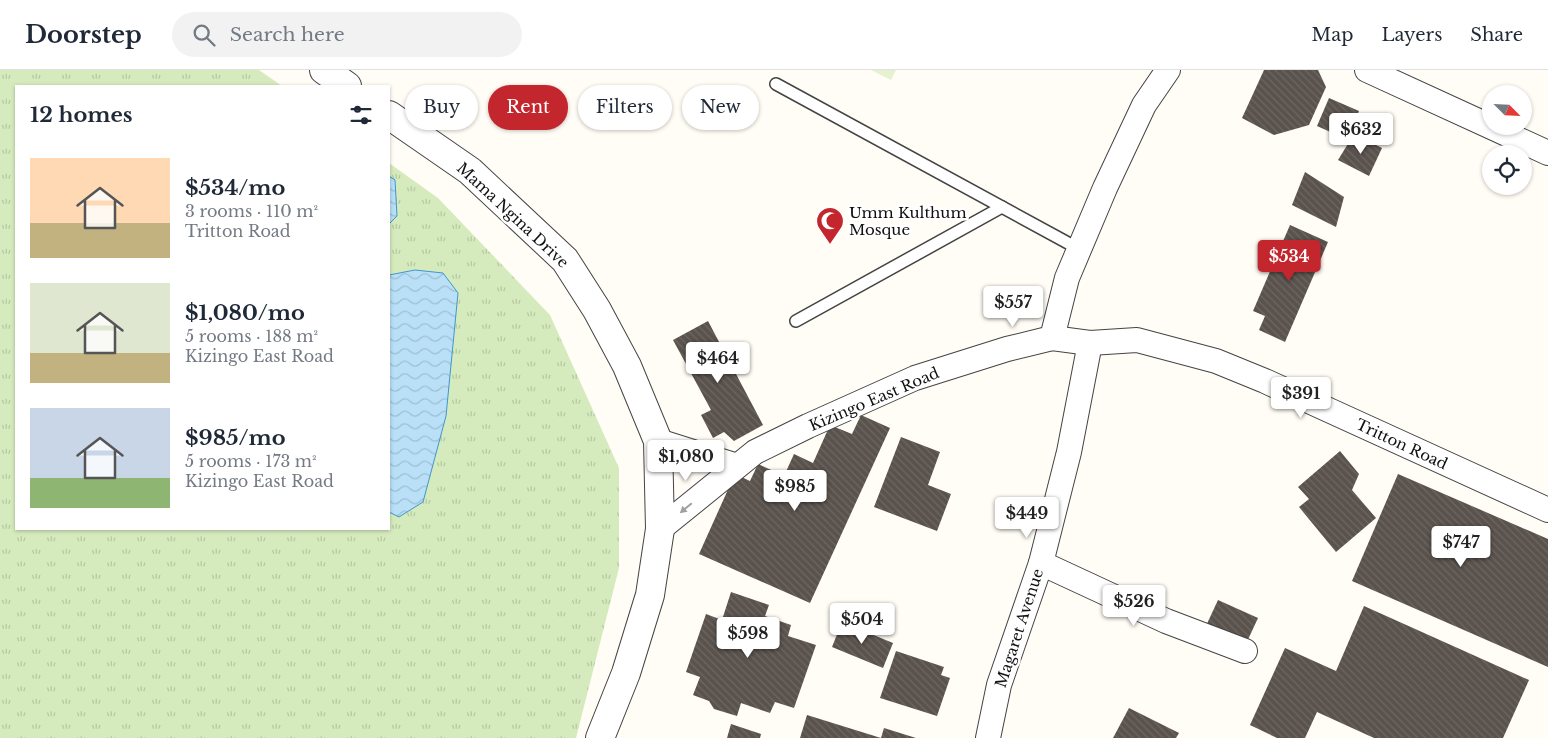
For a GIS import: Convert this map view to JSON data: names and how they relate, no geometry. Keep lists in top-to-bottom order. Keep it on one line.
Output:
{"streets":{"street":["Mama Ngina Drive","Kizingo East Road","Tritton Road","Magaret Avenue"]},"crossings":[["Mama Ngina Drive","Kizingo East Road"],["Kizingo East Road","Tritton Road"],["Tritton Road","Magaret Avenue"]],"places":{"mosque":["Umm Kulthum Mosque"]},"north":"bottom right","page":{"header":"Doorstep","search":"Search here","nav":["Map","Layers","Share"],"chip":["Buy","Rent","Filters","New"],"heading":"12 homes","price":["$632","$534","$557","$464","$391","$1,080","$985","$449","$747","$526","$504","$598"],"list":[{"name":"$534/mo","note":"3 rooms · 110 m² · Tritton Road"},{"name":"$1,080/mo","note":"5 rooms · 188 m² · Kizingo East Road"},{"name":"$985/mo","note":"5 rooms · 173 m² · Kizingo East Road"}]}}
